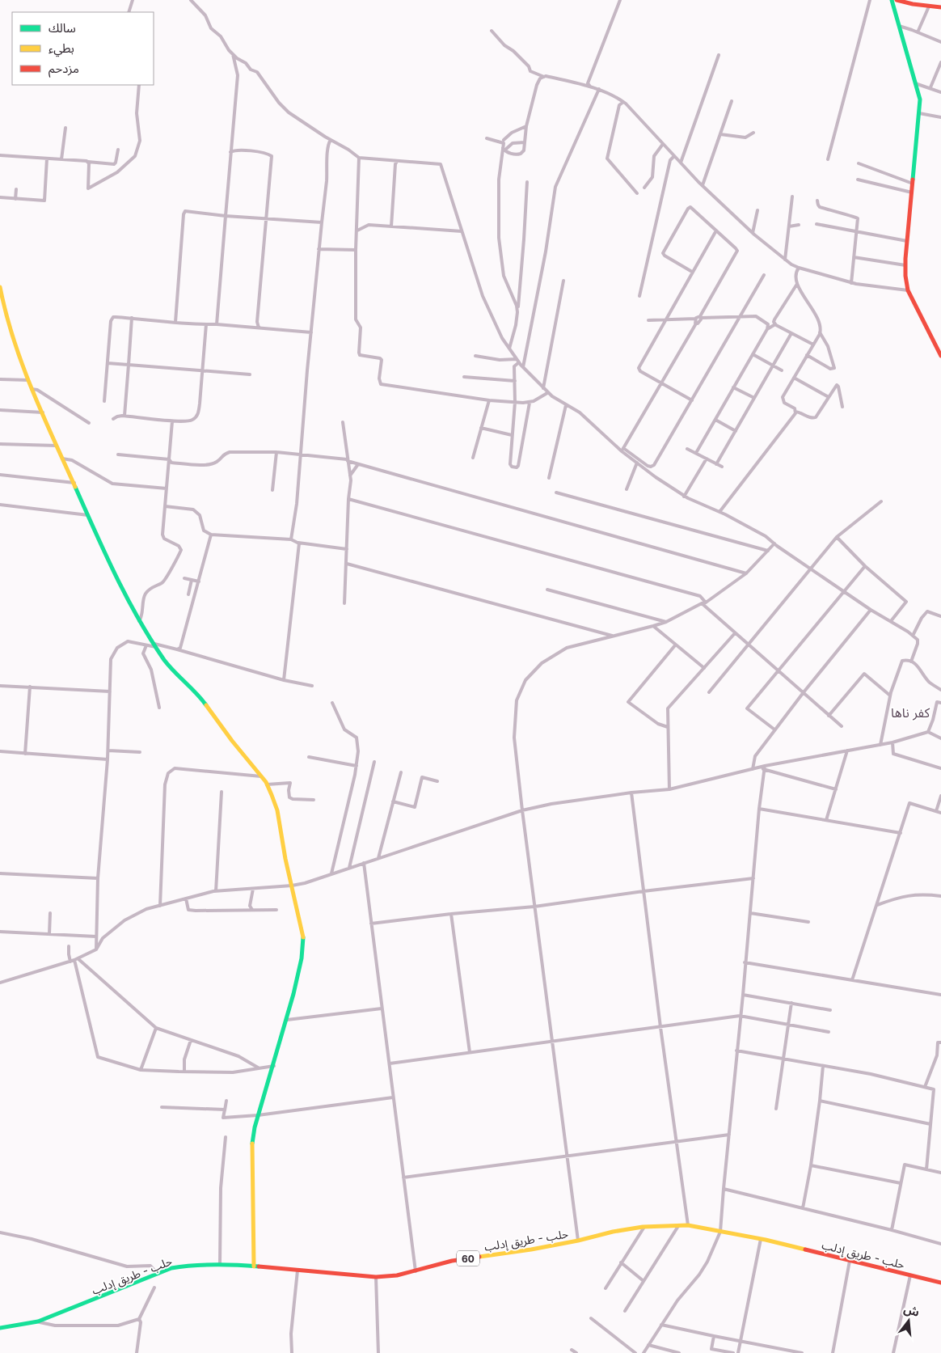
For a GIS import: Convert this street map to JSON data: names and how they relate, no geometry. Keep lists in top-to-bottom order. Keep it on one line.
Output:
{"streets":{"main road":["حلب - طريق إدلب","60"]},"districts":["كفر ناها"],"legend":["سالك","بطيء","مزدحم"],"north":"top"}
